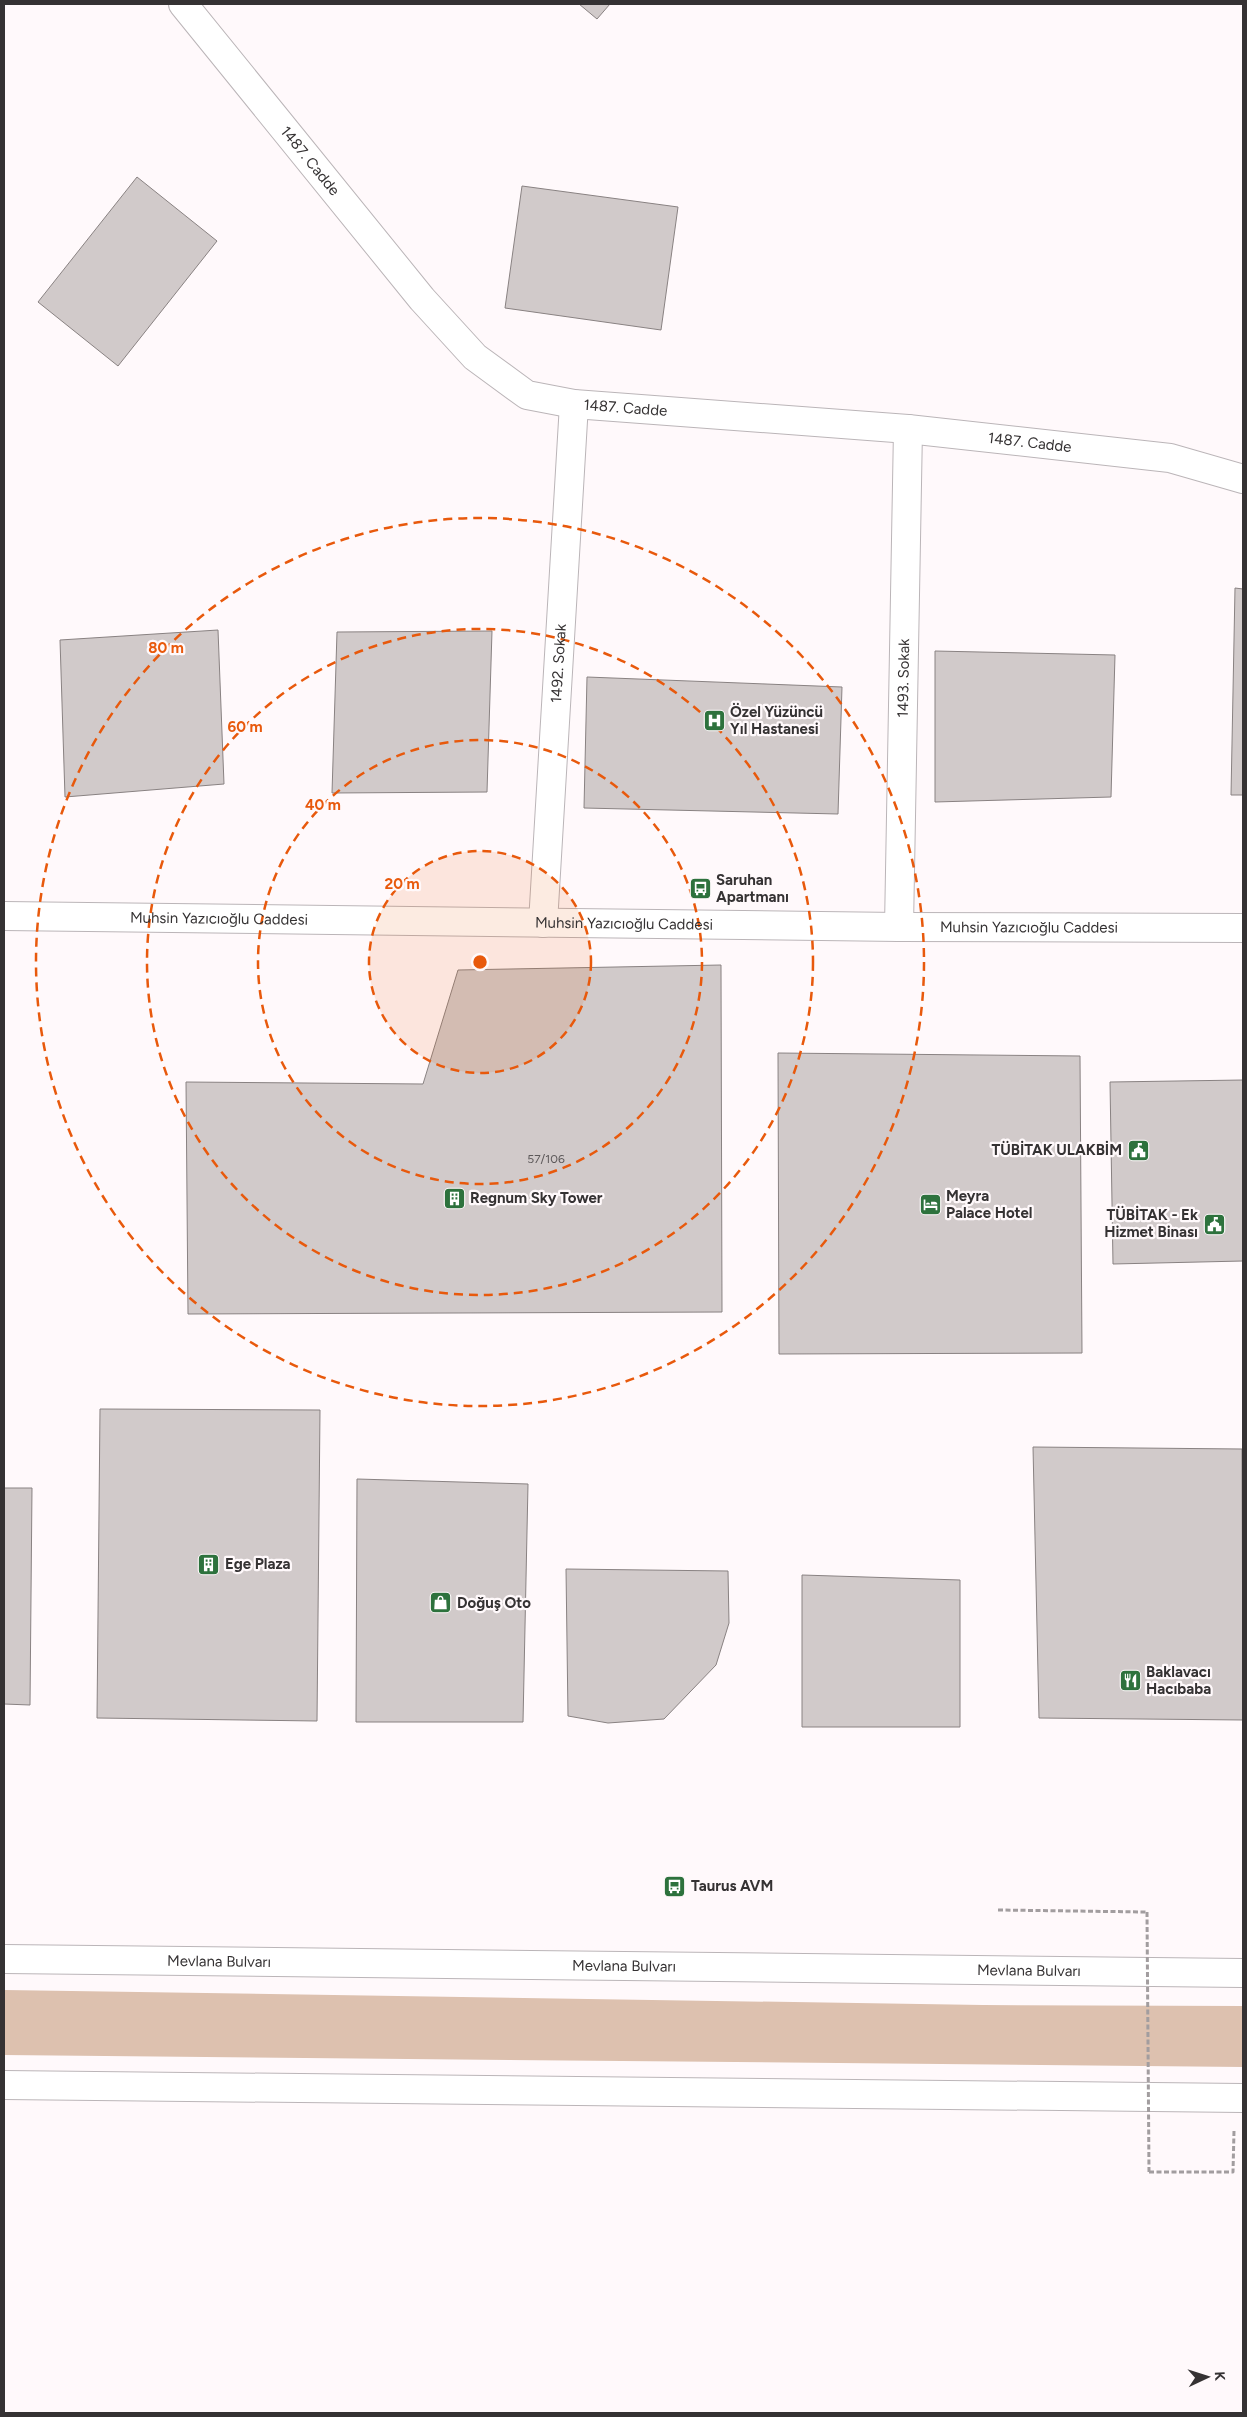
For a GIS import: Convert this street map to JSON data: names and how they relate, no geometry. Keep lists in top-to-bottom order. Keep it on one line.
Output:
{"streets":{"main road":["1487. Cadde","1492. Sokak","1493. Sokak","Muhsin Yazıcıoğlu Caddesi","Mevlana Bulvarı"]},"crossings":[["1487. Cadde","1492. Sokak"],["1487. Cadde","1493. Sokak"],["1492. Sokak","Muhsin Yazıcıoğlu Caddesi"],["1493. Sokak","Muhsin Yazıcıoğlu Caddesi"]],"places":{"hospital":["Özel Yüzüncü Yıl Hastanesi"],"bus stop":["Saruhan Apartmanı","Taurus AVM"],"public building":["TÜBİTAK ULAKBİM","TÜBİTAK - Ek Hizmet Binası"],"building":["Regnum Sky Tower","Ege Plaza"],"hotel":["Meyra Palace Hotel"],"shop":["Doğuş Oto"],"restaurant":["Baklavacı Hacıbaba"]},"house_numbers":["57/106"],"north":"right","rings":["80 m","60 m","40 m","20 m"]}
